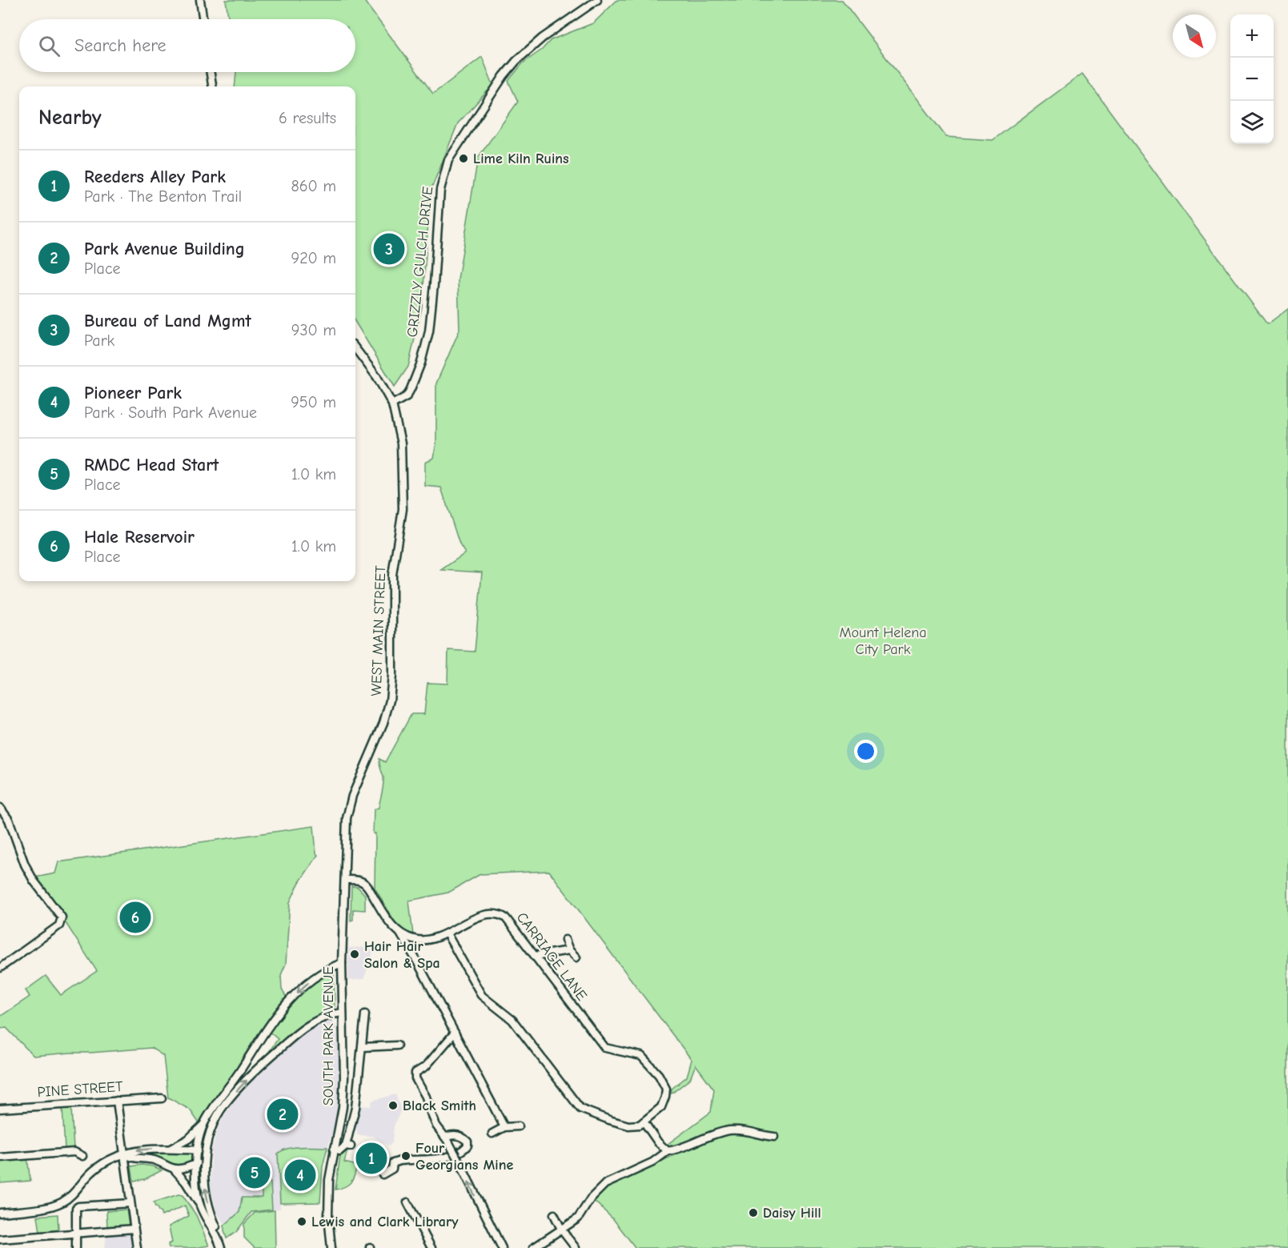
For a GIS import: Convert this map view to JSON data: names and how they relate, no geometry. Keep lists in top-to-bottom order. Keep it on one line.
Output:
{"streets":{"street":["GRIZZLY GULCH DRIVE","WEST MAIN STREET","CARRIAGE LANE","SOUTH PARK AVENUE","PINE STREET"]},"crossings":[["GRIZZLY GULCH DRIVE","WEST MAIN STREET"],["WEST MAIN STREET","SOUTH PARK AVENUE"]],"parks":["Mount Helena City Park"],"places":["Lime Kiln Ruins","Hair Hair Salon & Spa","Black Smith","Four Georgians Mine","Daisy Hill","Lewis and Clark Library"],"north":"bottom right","page":{"map_buttons":["+","−"],"search":"Search here","heading":["Nearby","6 results"],"list":[{"mark":"1","name":"Reeders Alley Park","note":"Park · The Benton Trail","value":"860 m"},{"mark":"2","name":"Park Avenue Building","note":"Place","value":"920 m"},{"mark":"3","name":"Bureau of Land Mgmt","note":"Park","value":"930 m"},{"mark":"4","name":"Pioneer Park","note":"Park · South Park Avenue","value":"950 m"},{"mark":"5","name":"RMDC Head Start","note":"Place","value":"1.0 km"},{"mark":"6","name":"Hale Reservoir","note":"Place","value":"1.0 km"}],"pins":["3","6","2","1","5","4"]}}
